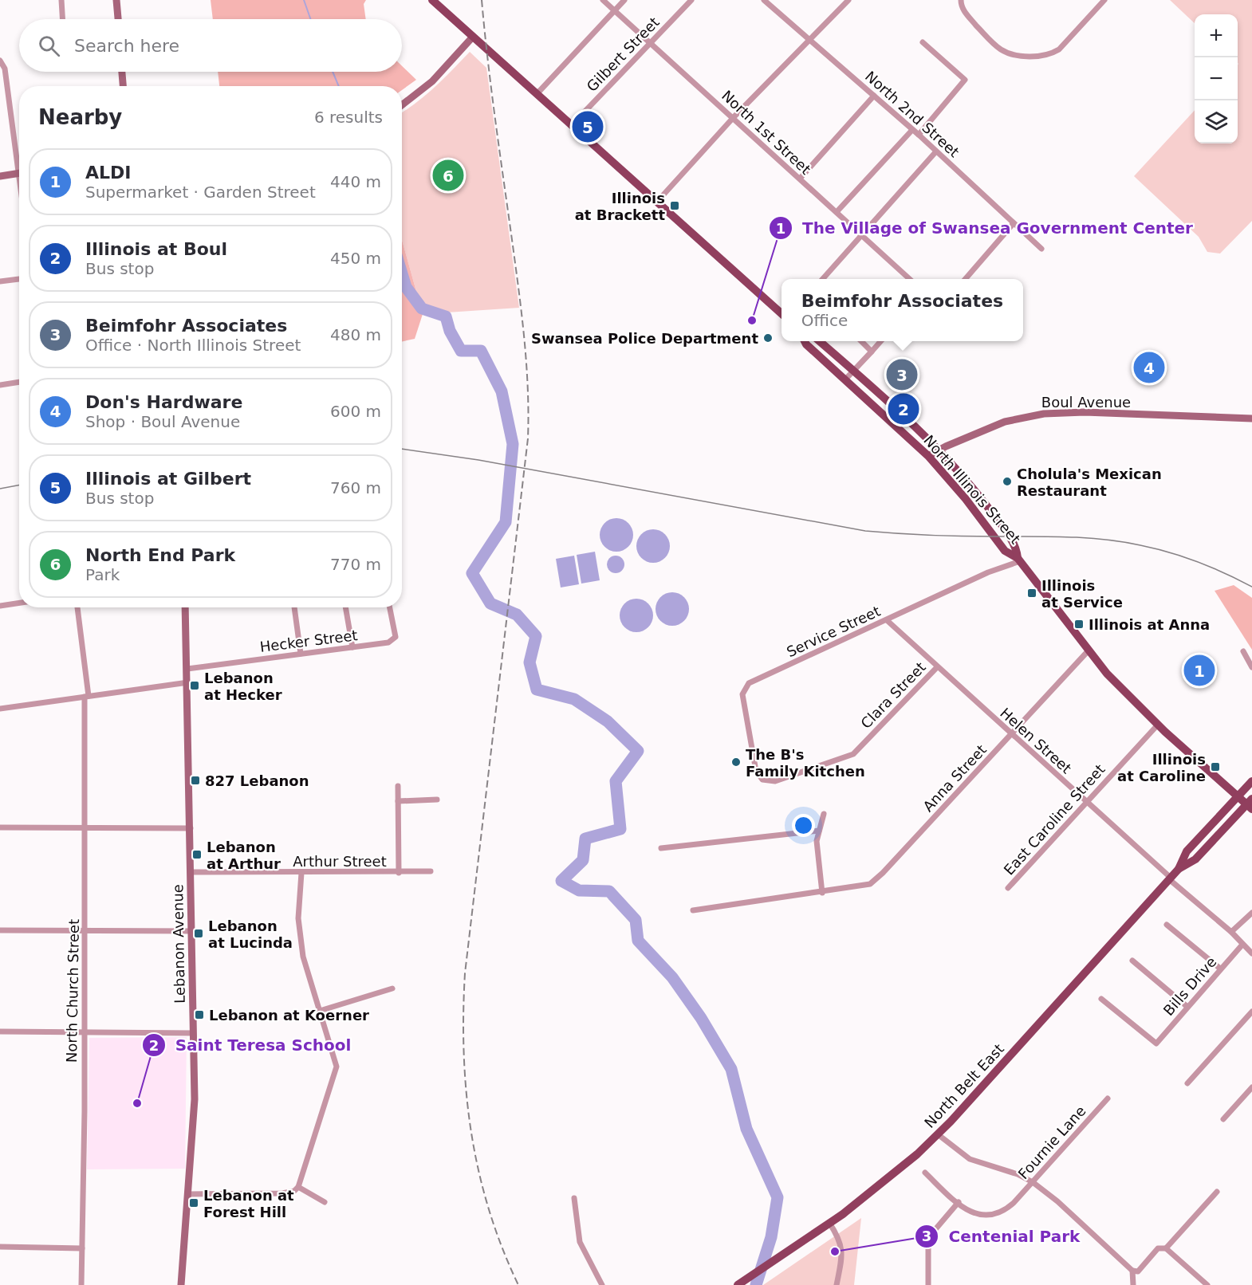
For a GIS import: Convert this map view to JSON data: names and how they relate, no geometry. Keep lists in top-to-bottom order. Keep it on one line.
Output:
{"streets":{"main road":["Boul Avenue","North Illinois Street","Lebanon Avenue","North Belt East"],"street":["Gilbert Street","North 2nd Street","North 1st Street","Service Street","Hecker Street","Clara Street","Helen Street","Anna Street","East Caroline Street","Arthur Street","Bills Drive","North Church Street","Fournie Lane"]},"crossings":[["Gilbert Street","North 1st Street"],["Boul Avenue","North Illinois Street"],["North Illinois Street","Service Street"],["North Illinois Street","Anna Street"],["North Illinois Street","East Caroline Street"],["North Illinois Street","North Belt East"],["Service Street","Clara Street"],["Service Street","Helen Street"],["Hecker Street","Lebanon Avenue"],["Clara Street","Helen Street"],["Helen Street","Anna Street"],["Helen Street","East Caroline Street"],["Helen Street","Bills Drive"],["Helen Street","North Belt East"],["Arthur Street","Lebanon Avenue"]],"places":{"transit":["Illinois at Brackett","Illinois at Service","Illinois at Anna","Lebanon at Hecker","Illinois at Caroline","827 Lebanon","Lebanon at Arthur","Lebanon at Lucinda","Lebanon at Koerner","Lebanon at Forest Hill"],"other":["The Village of Swansea Government Center","Swansea Police Department","Cholula's Mexican Restaurant","The B's Family Kitchen","Saint Teresa School","Centenial Park"]},"page":{"map_buttons":["+","−"],"search":"Search here","heading":["Nearby","6 results"],"pins":["5","6","4","3","2","1"],"list":[{"mark":"1","name":"ALDI","note":"Supermarket · Garden Street","value":"440 m"},{"mark":"2","name":"Illinois at Boul","note":"Bus stop","value":"450 m"},{"mark":"3","name":"Beimfohr Associates","note":"Office · North Illinois Street","value":"480 m"},{"mark":"4","name":"Don's Hardware","note":"Shop · Boul Avenue","value":"600 m"},{"mark":"5","name":"Illinois at Gilbert","note":"Bus stop","value":"760 m"},{"mark":"6","name":"North End Park","note":"Park","value":"770 m"}],"popup":["Beimfohr Associates","Office"]}}
